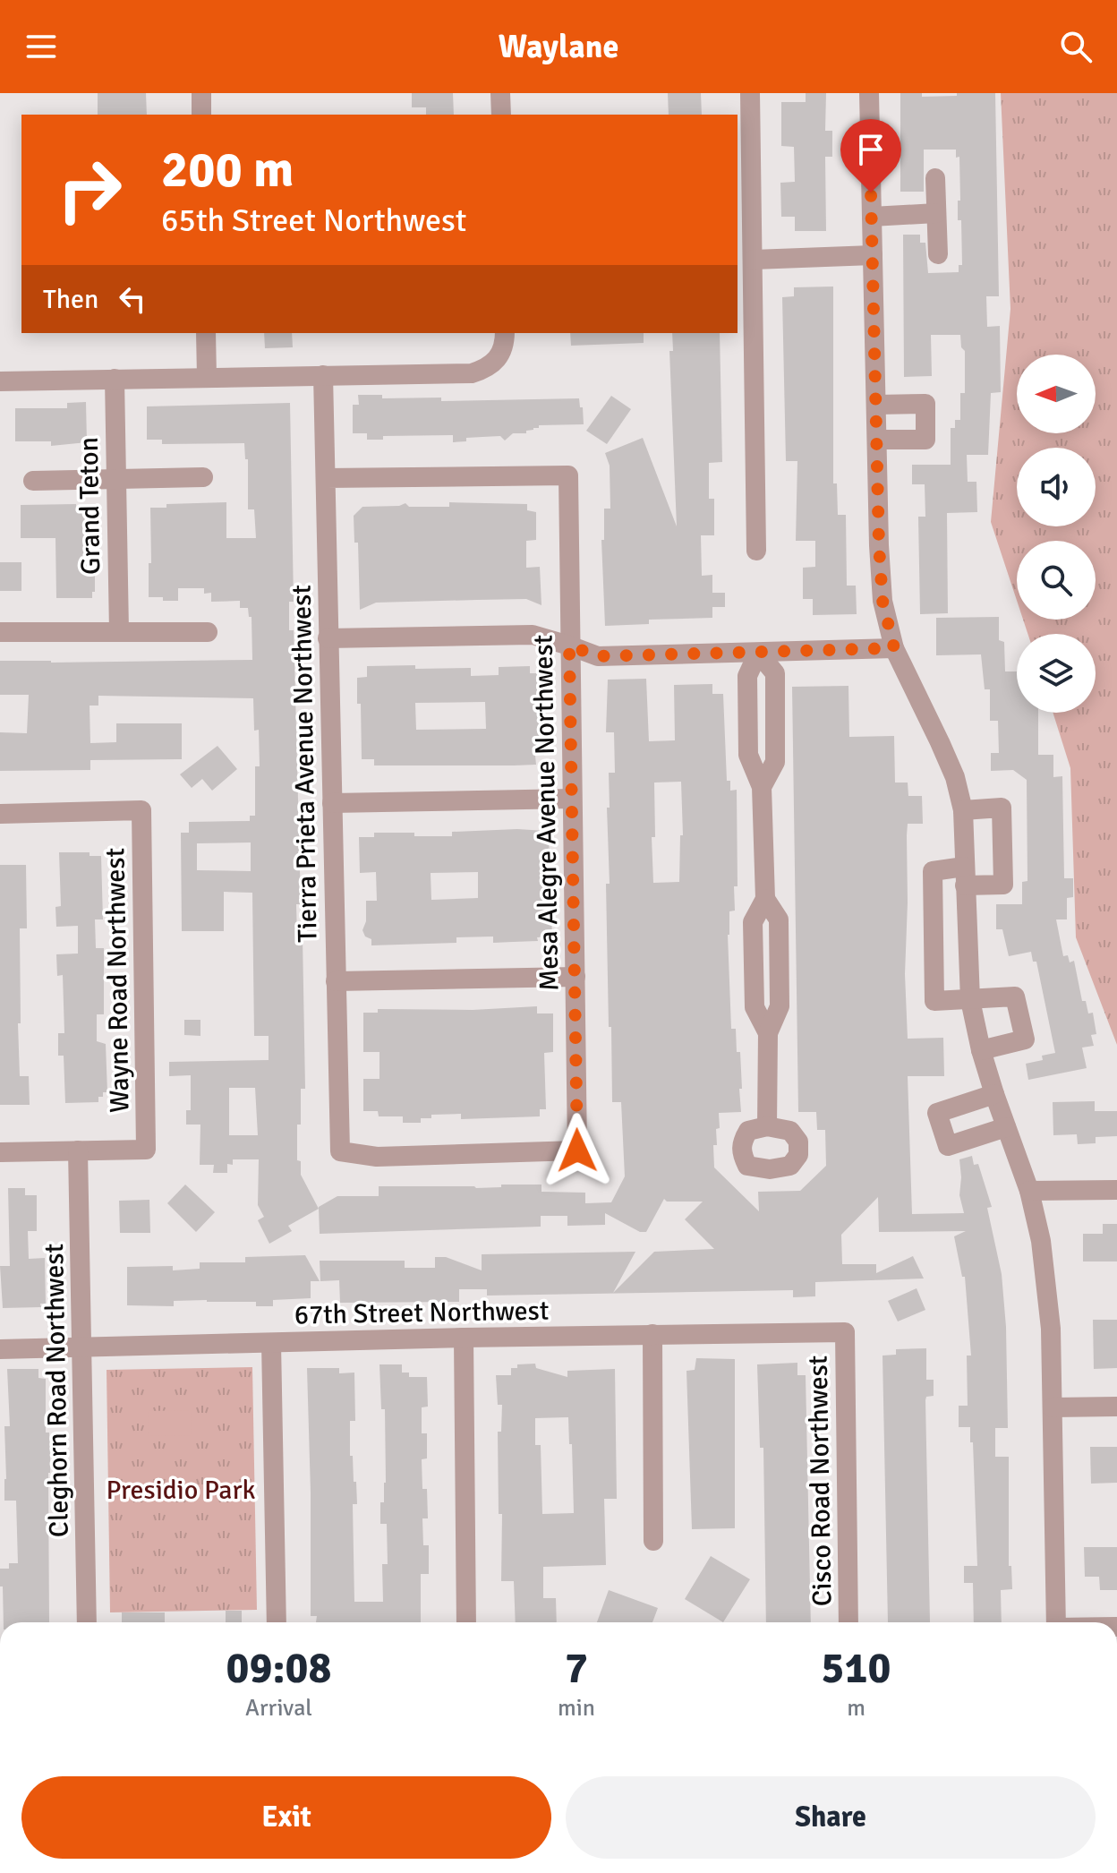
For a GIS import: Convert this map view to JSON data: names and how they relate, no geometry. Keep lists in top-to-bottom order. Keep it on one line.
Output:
{"streets":{"street":["Grand Teton","Tierra Prieta Avenue Northwest","Mesa Alegre Avenue Northwest","Wayne Road Northwest","67th Street Northwest","Cleghorn Road Northwest","Cisco Road Northwest"]},"crossings":[["Tierra Prieta Avenue Northwest","Mesa Alegre Avenue Northwest"],["Wayne Road Northwest","Cleghorn Road Northwest"],["67th Street Northwest","Cleghorn Road Northwest"],["67th Street Northwest","Cisco Road Northwest"]],"parks":["Presidio Park"],"north":"left","page":{"header":"Waylane","turn":["200 m","65th Street Northwest"],"then":"Then","eta":["09:08","Arrival","7","min","510","m"],"buttons":["Exit","Share"]}}
